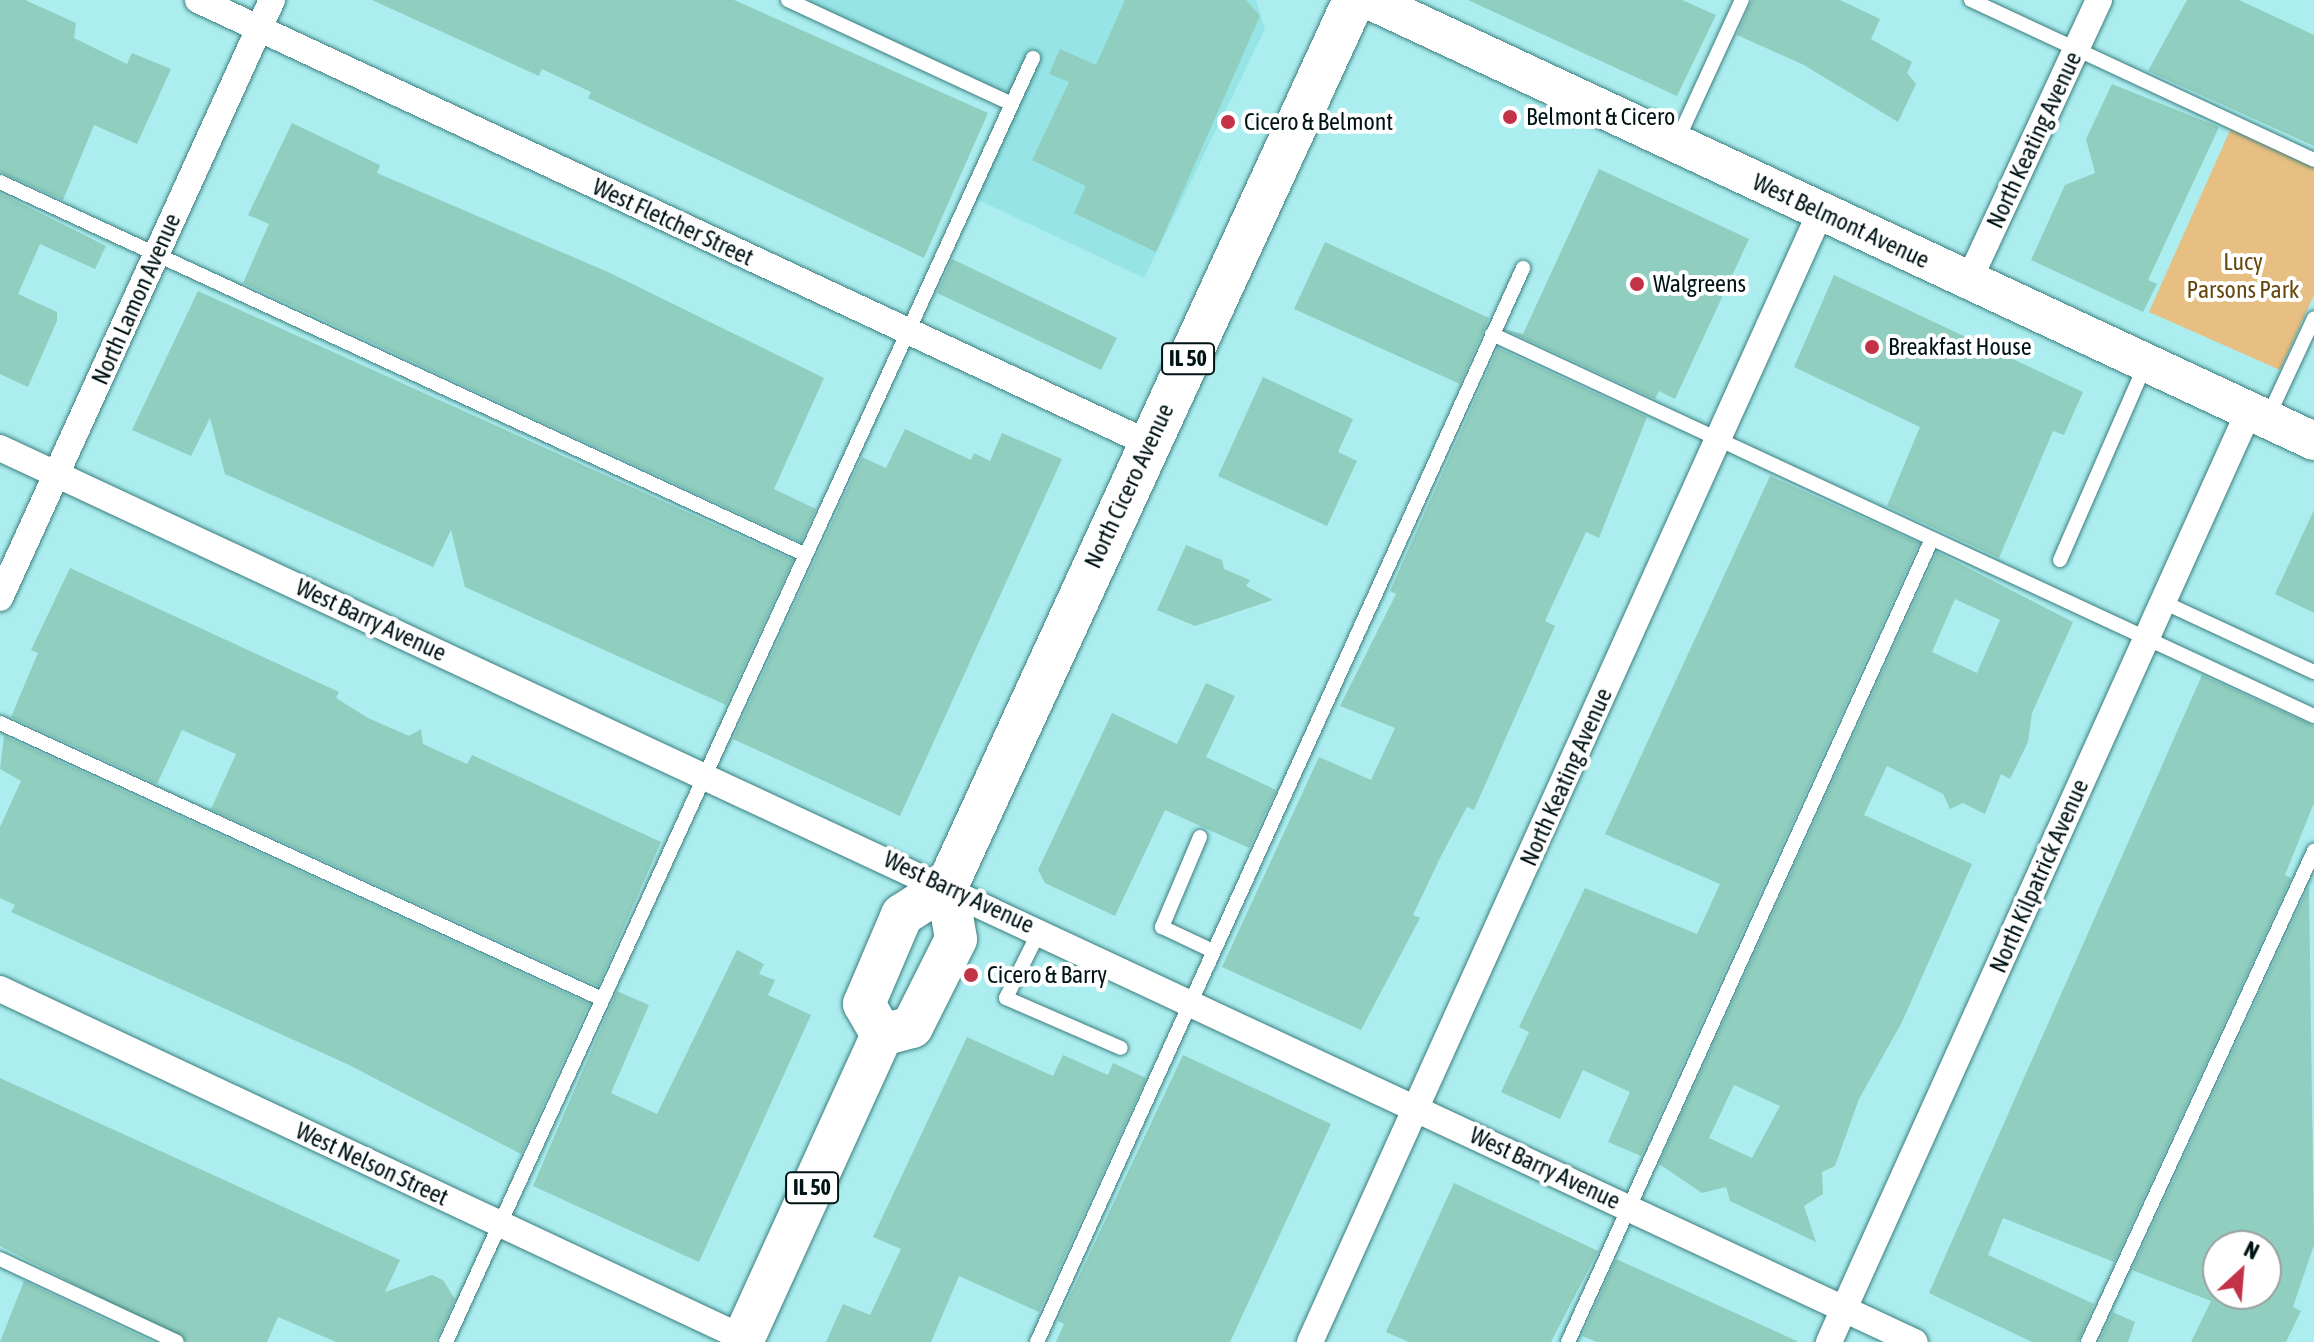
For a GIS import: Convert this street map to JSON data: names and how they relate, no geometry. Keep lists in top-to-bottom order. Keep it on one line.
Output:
{"streets":{"main road":["West Belmont Avenue","IL 50","North Cicero Avenue"],"street":["North Keating Avenue","West Fletcher Street","North Lamon Avenue","West Barry Avenue","North Kilpatrick Avenue","West Nelson Street"]},"crossings":[["North Keating Avenue","West Belmont Avenue"],["North Keating Avenue","West Barry Avenue"],["West Belmont Avenue","North Kilpatrick Avenue"],["West Fletcher Street","North Lamon Avenue"],["West Fletcher Street","North Cicero Avenue"],["North Lamon Avenue","West Barry Avenue"],["IL 50","West Nelson Street"],["North Cicero Avenue","West Barry Avenue"],["West Barry Avenue","North Kilpatrick Avenue"]],"parks":["Lucy Parsons Park"],"places":["Belmont & Cicero","Cicero & Belmont","Walgreens","Breakfast House","Cicero & Barry"],"north":"top right"}
